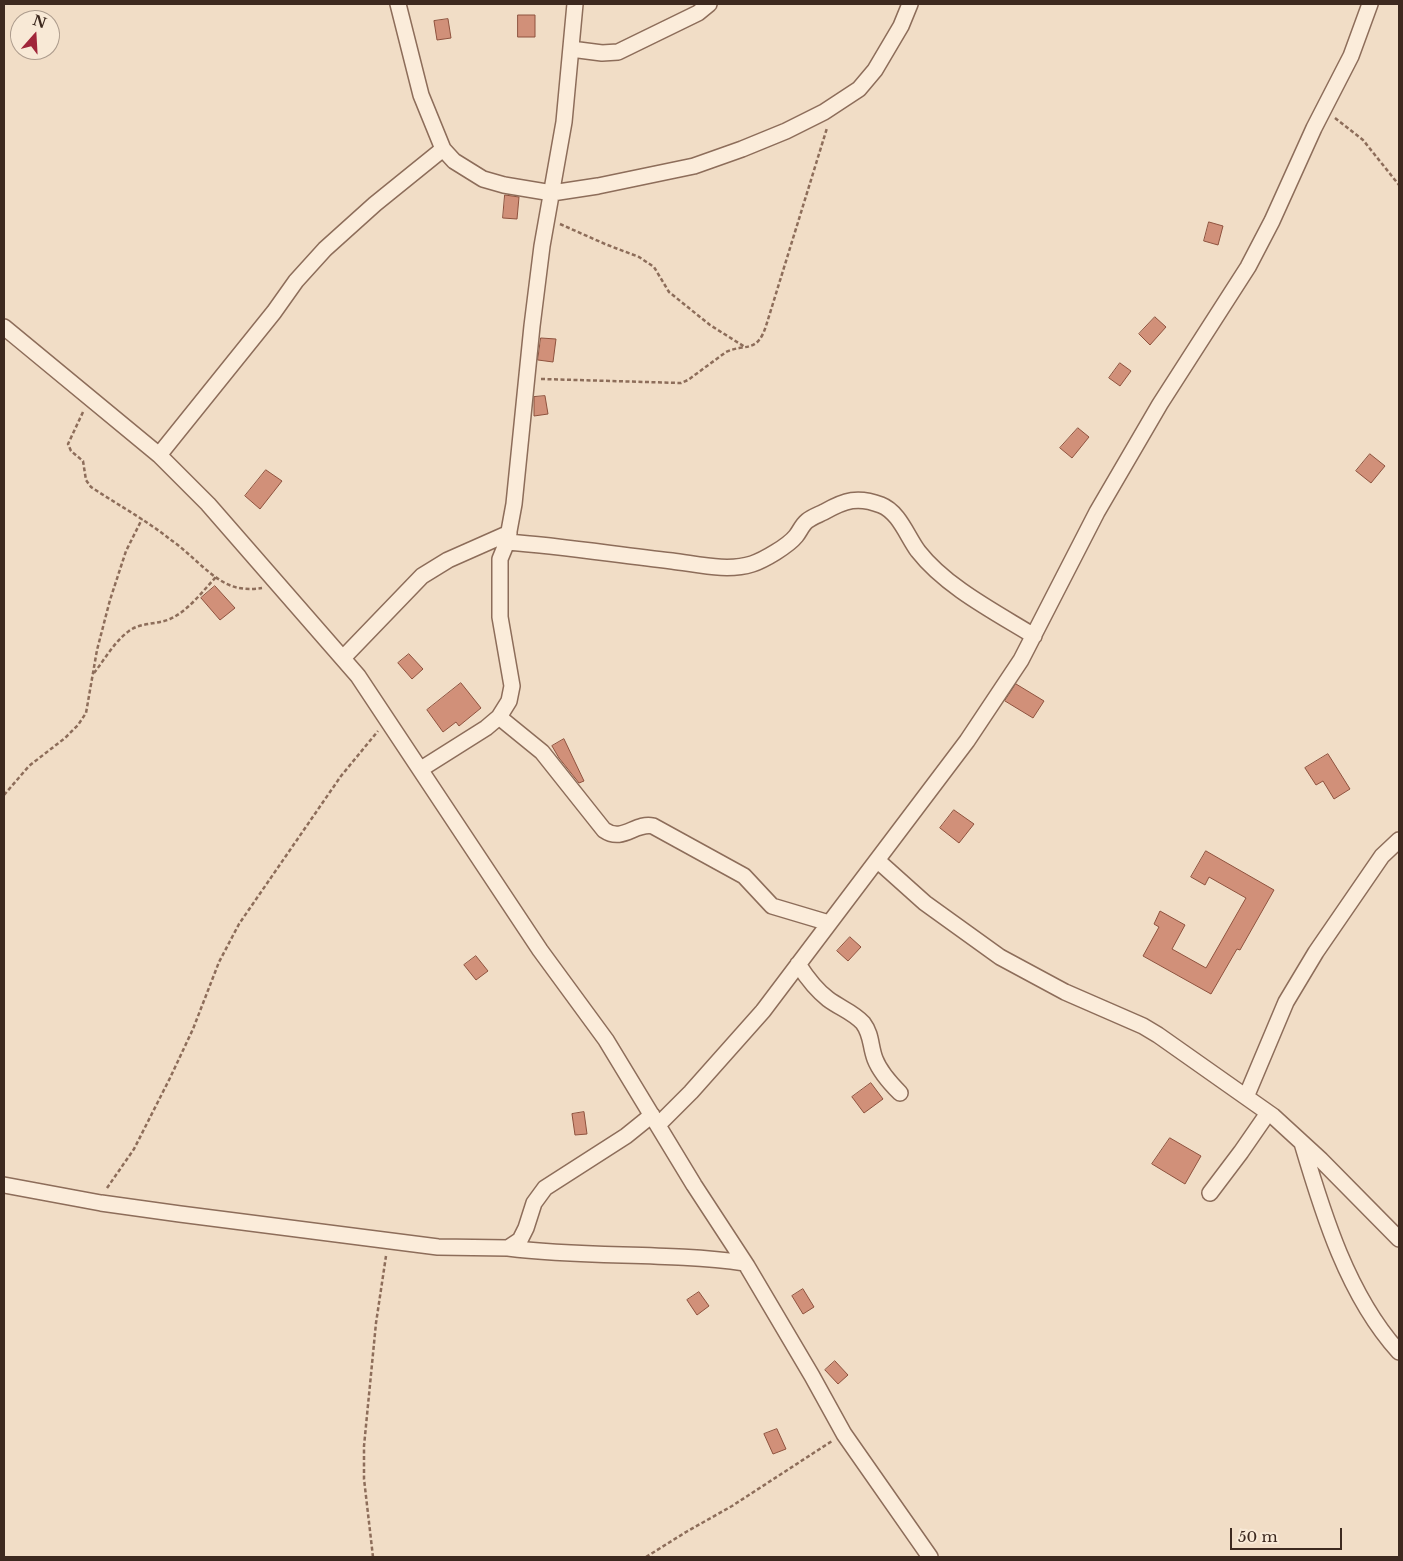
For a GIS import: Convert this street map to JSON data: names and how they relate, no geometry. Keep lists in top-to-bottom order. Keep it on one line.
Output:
{"scale_bar":"50 m","north":"top"}
